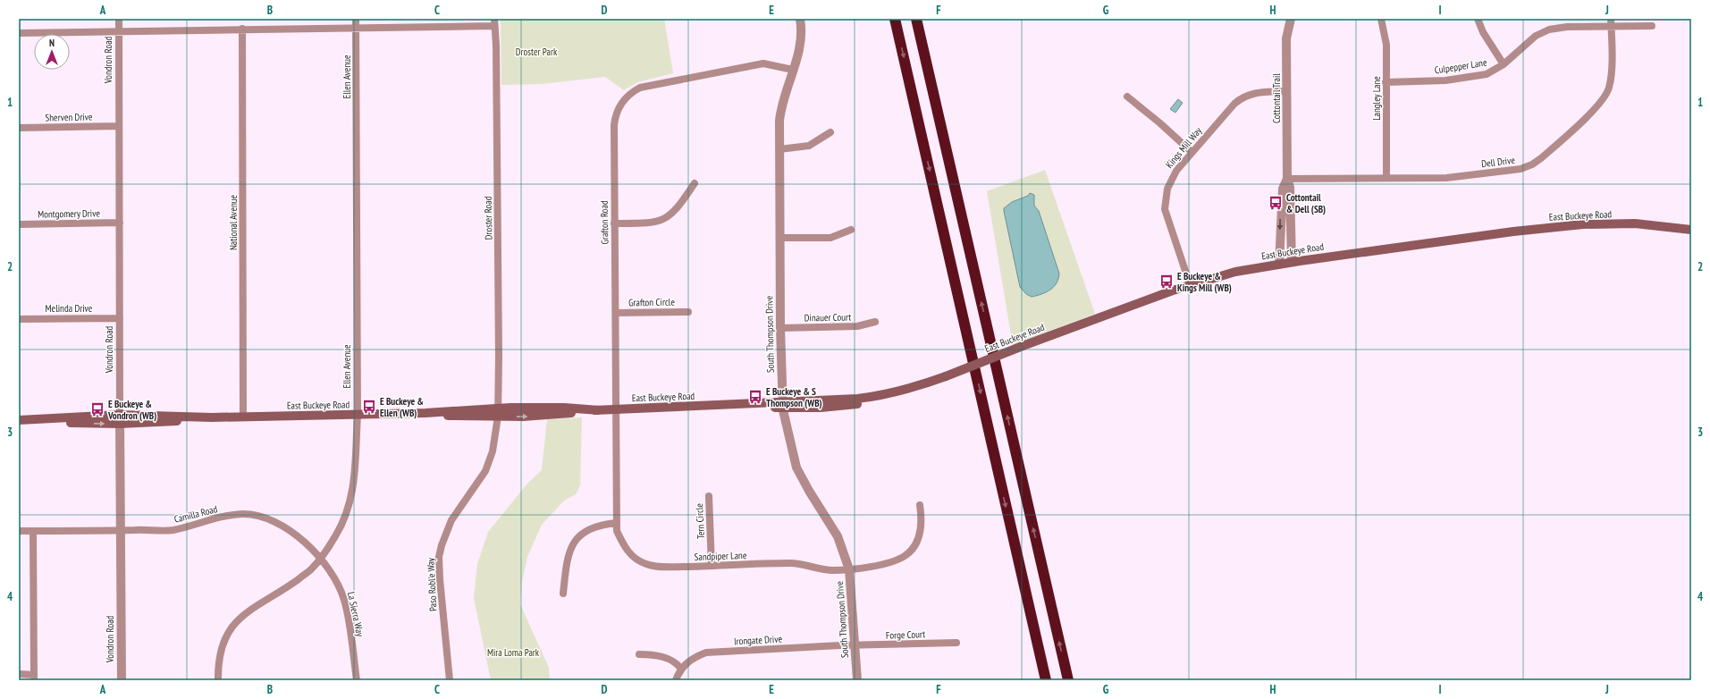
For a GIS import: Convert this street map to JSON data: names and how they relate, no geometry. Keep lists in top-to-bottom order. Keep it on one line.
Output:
{"streets":{"main road":["East Buckeye Road"],"street":["Vondron Road","Culpepper Lane","Ellen Avenue","Cottontail Trail","Langley Lane","Sherven Drive","Kings Mill Way","Dell Drive","Montgomery Drive","Droster Road","National Avenue","Grafton Road","Grafton Circle","Melinda Drive","Dinauer Court","South Thompson Drive","Camilla Road","Tern Circle","Sandpiper Lane","Paso Robl'e Way","La Sierra Way","Forge Court","Irongate Drive"]},"crossings":[["Vondron Road","Sherven Drive"],["Vondron Road","Montgomery Drive"],["Vondron Road","East Buckeye Road"],["Vondron Road","Melinda Drive"],["Vondron Road","Camilla Road"],["Culpepper Lane","Langley Lane"],["Culpepper Lane","Dell Drive"],["Ellen Avenue","East Buckeye Road"],["Ellen Avenue","Camilla Road"],["Ellen Avenue","La Sierra Way"],["Cottontail Trail","Kings Mill Way"],["Cottontail Trail","Dell Drive"],["Cottontail Trail","East Buckeye Road"],["Langley Lane","Dell Drive"],["Kings Mill Way","East Buckeye Road"],["East Buckeye Road","Droster Road"],["East Buckeye Road","National Avenue"],["East Buckeye Road","Grafton Road"],["East Buckeye Road","South Thompson Drive"],["East Buckeye Road","Paso Robl'e Way"],["Droster Road","Paso Robl'e Way"],["Grafton Road","Grafton Circle"],["Grafton Road","South Thompson Drive"],["Grafton Road","Sandpiper Lane"],["Dinauer Court","South Thompson Drive"],["South Thompson Drive","Sandpiper Lane"],["South Thompson Drive","Forge Court"],["South Thompson Drive","Irongate Drive"],["Camilla Road","La Sierra Way"],["Tern Circle","Sandpiper Lane"],["Forge Court","Irongate Drive"]],"parks":["Droster Park","Mira Loma Park"],"places":{"bus stop":["Cottontail & Dell (SB)","E Buckeye & Kings Mill (WB)","E Buckeye & S Thompson (WB)","E Buckeye & Ellen (WB)","E Buckeye & Vondron (WB)"]},"north":"top","grid":{"columns":["A","B","C","D","E","F","G","H","I","J"],"rows":["1","2","3","4"]}}
